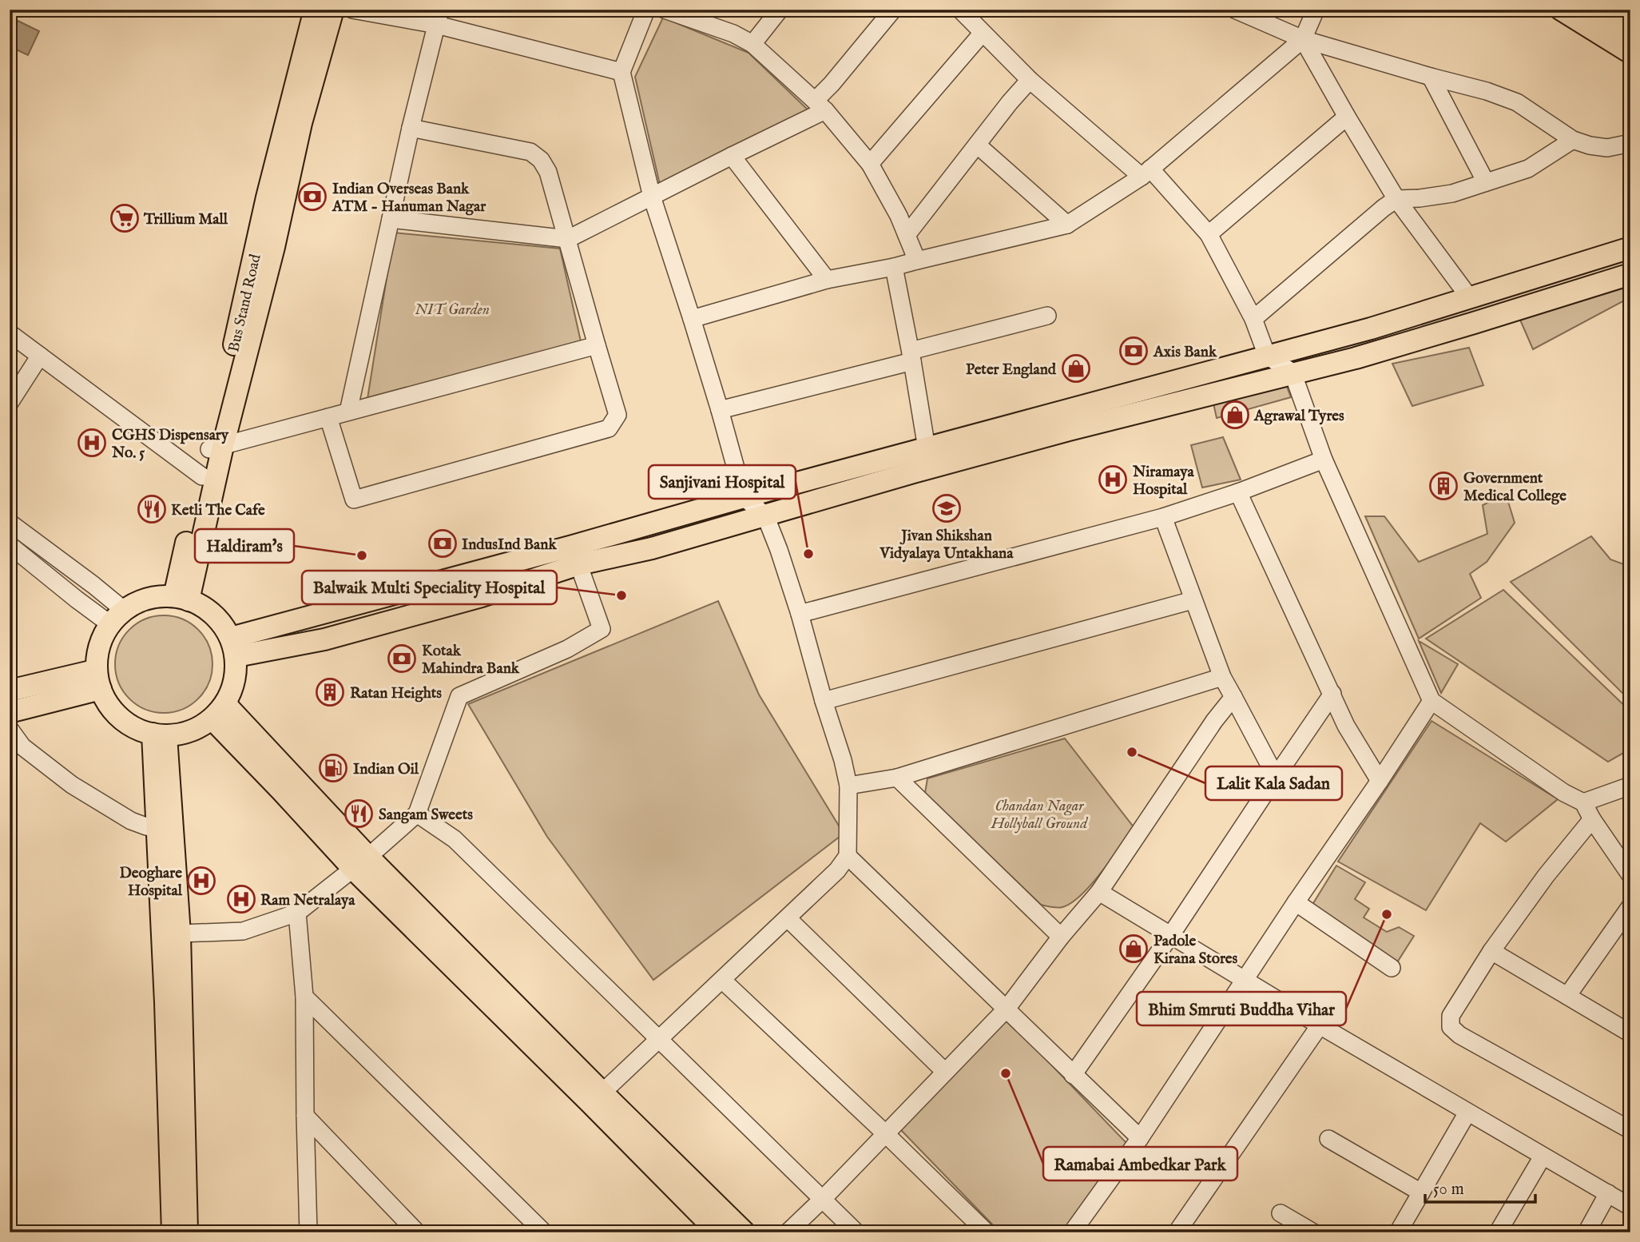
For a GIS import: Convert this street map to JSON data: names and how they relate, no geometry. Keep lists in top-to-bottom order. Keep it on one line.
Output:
{"streets":{"main road":["Bus Stand Road"]},"parks":["NIT Garden","Chandan Nagar Hollyball Ground"],"places":{"bank":["Indian Overseas Bank ATM - Hanuman Nagar","Axis Bank","IndusInd Bank","Kotak Mahindra Bank"],"supermarket":["Trillium Mall"],"shop":["Peter England","Agrawal Tyres","Padole Kirana Stores"],"hospital":["CGHS Dispensary No. 5","Niramaya Hospital","Deoghare Hospital","Ram Netralaya"],"building":["Government Medical College","Ratan Heights"],"school or university":["Jivan Shikshan Vidyalaya Untakhana"],"restaurant":["Ketli The Cafe","Sangam Sweets"],"other":["Sanjivani Hospital","Haldiram's","Balwaik Multi Speciality Hospital","Lalit Kala Sadan","Bhim Smruti Buddha Vihar","Ramabai Ambedkar Park"],"fuel station":["Indian Oil"]},"scale_bar":"50 m"}
